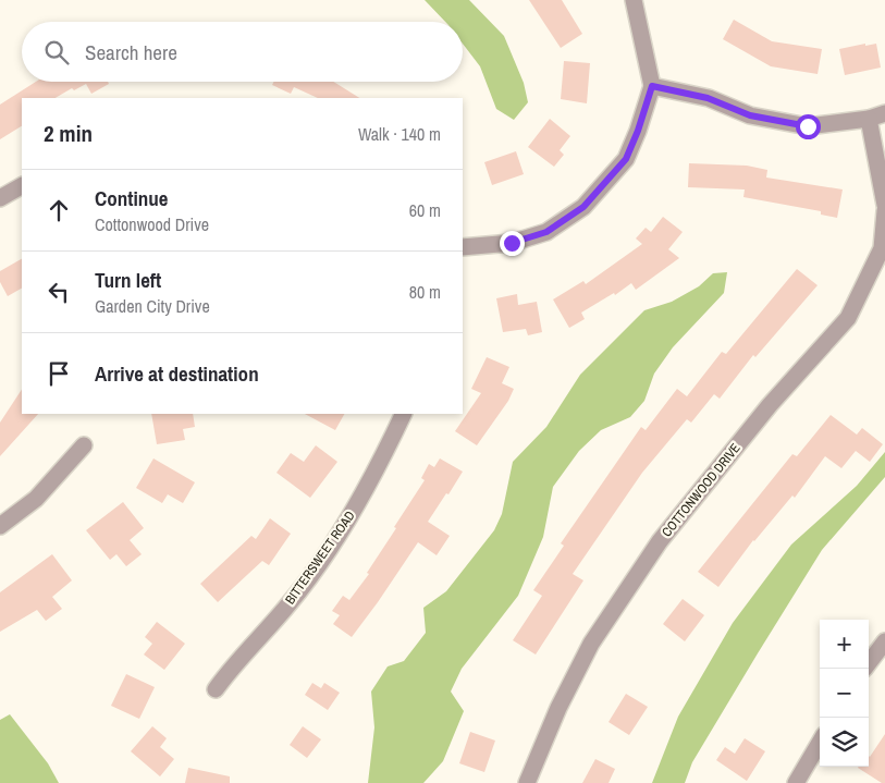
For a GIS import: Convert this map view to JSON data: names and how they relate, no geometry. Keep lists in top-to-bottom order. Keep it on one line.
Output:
{"streets":{"street":["COTTONWOOD DRIVE","BITTERSWEET ROAD"]},"page":{"search":"Search here","heading":["2 min","Walk · 140 m"],"list":[["Continue","Cottonwood Drive","60 m"],["Turn left","Garden City Drive","80 m"],"Arrive at destination"],"map_buttons":["+","−"]}}
